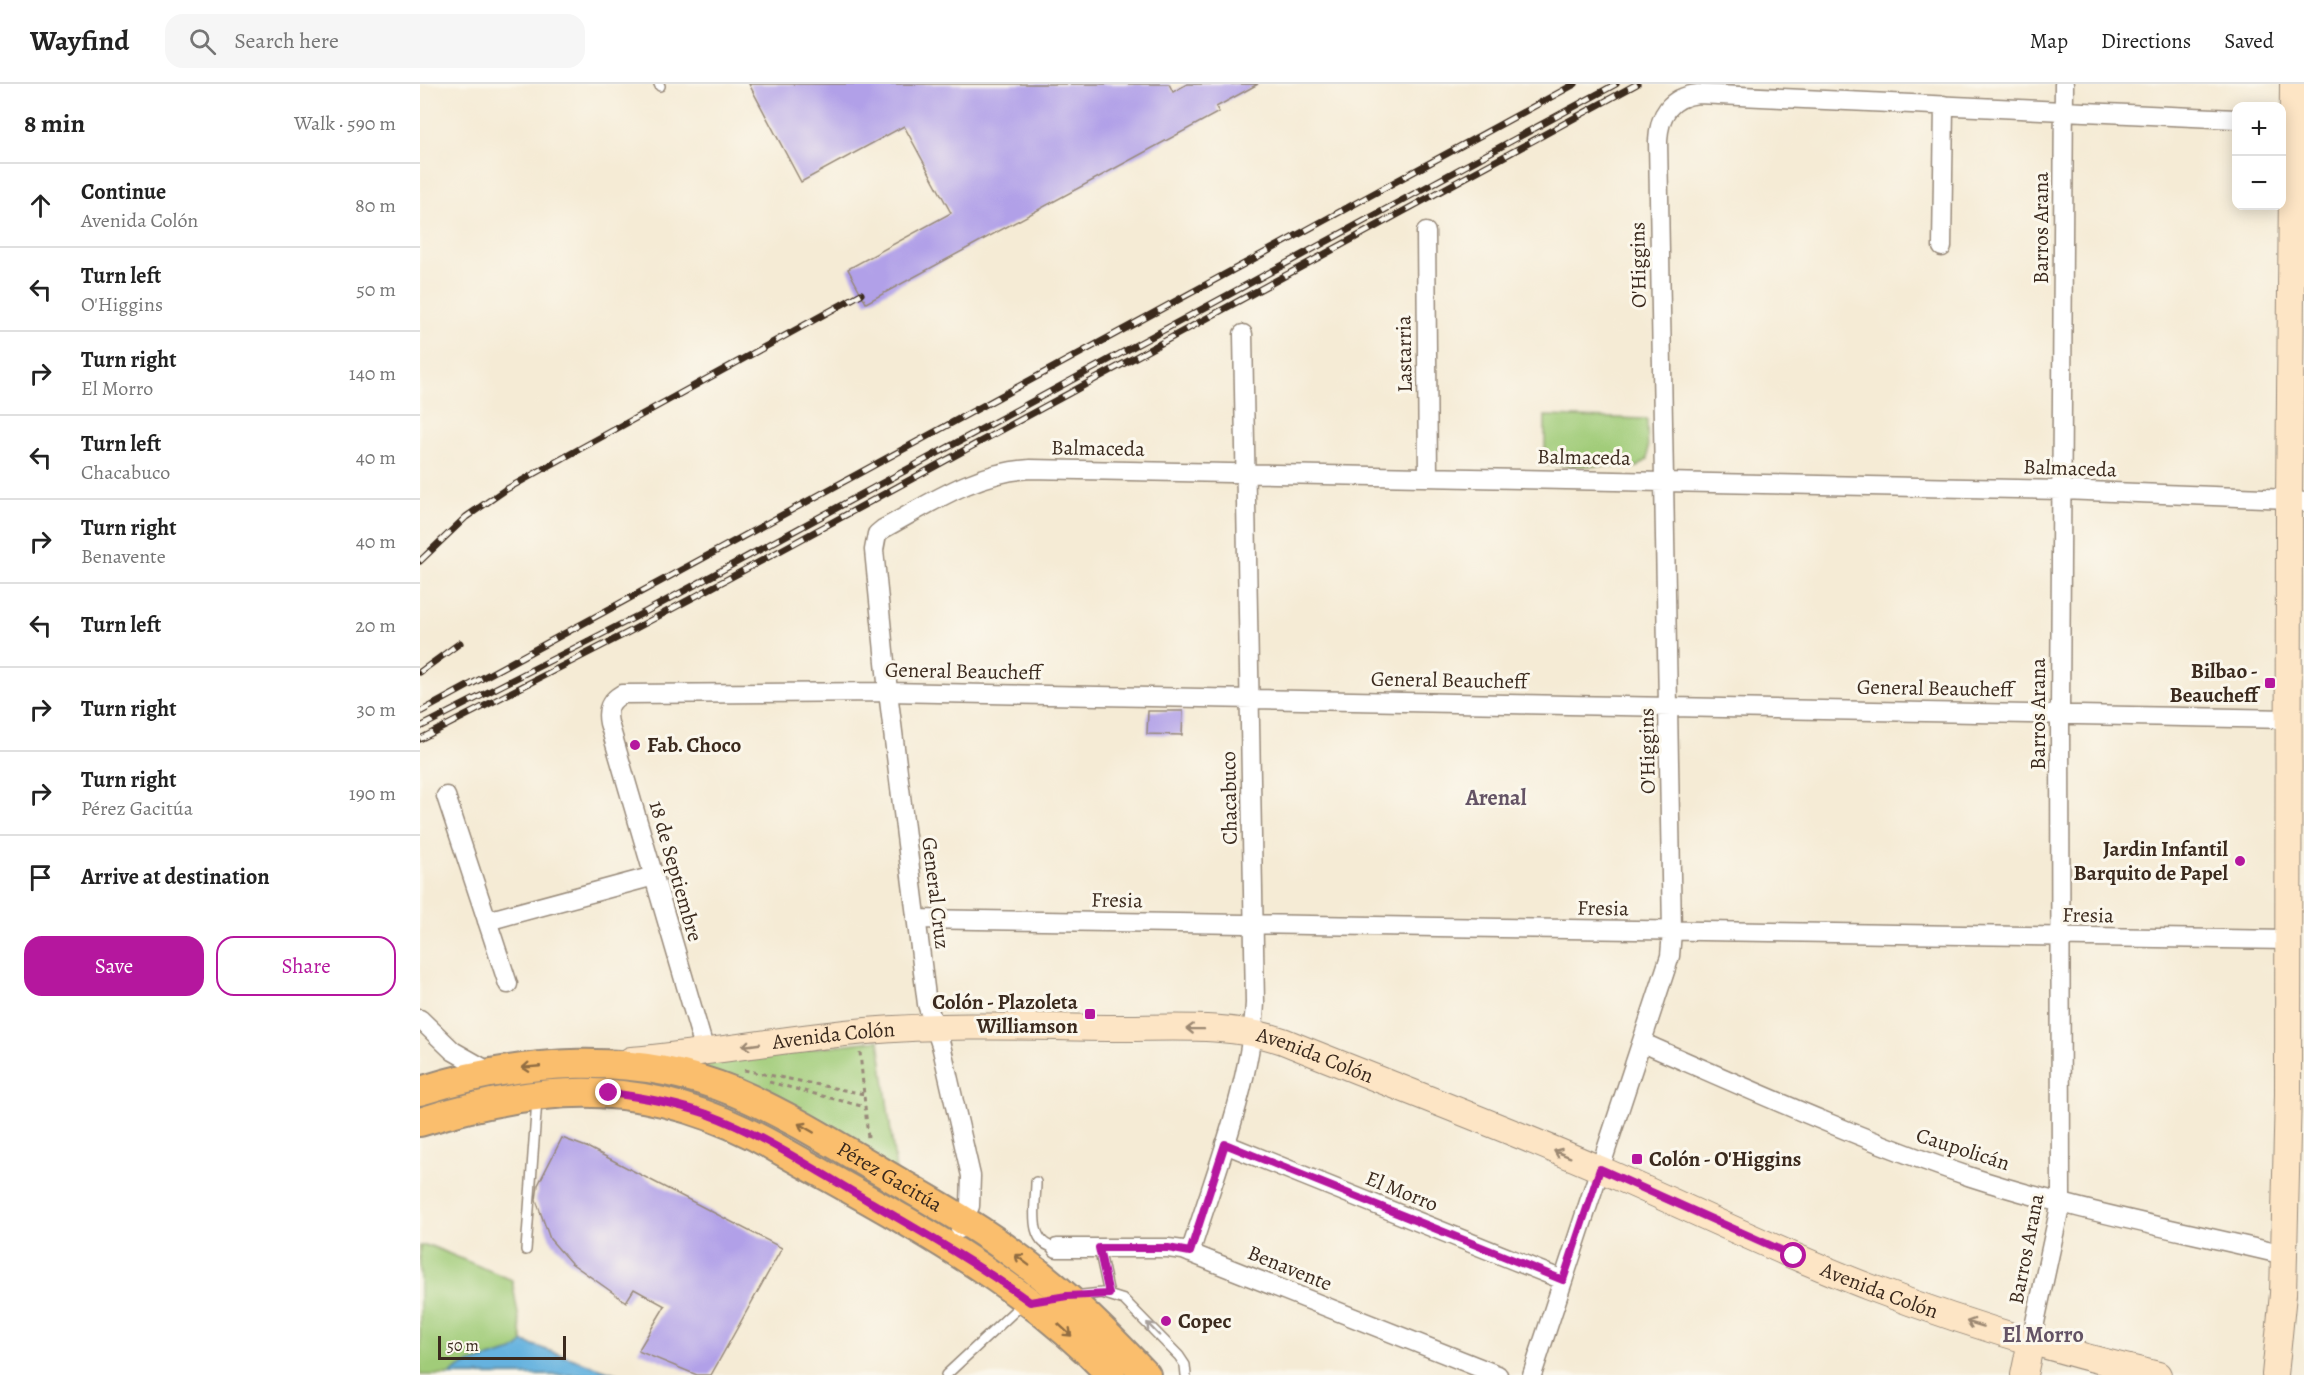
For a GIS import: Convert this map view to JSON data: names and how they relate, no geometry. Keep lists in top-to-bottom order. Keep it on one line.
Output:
{"streets":{"main road":["Avenida Colón","Pérez Gacitúa"],"street":["Barros Arana","O'Higgins","Lastarria","Balmaceda","General Beaucheff","Chacabuco","18 de Septiembre","General Cruz","Fresia","Caupolicán","El Morro","Benavente"]},"crossings":[["Barros Arana","Balmaceda"],["Barros Arana","General Beaucheff"],["Barros Arana","Fresia"],["Barros Arana","Avenida Colón"],["Barros Arana","Caupolicán"],["O'Higgins","Balmaceda"],["O'Higgins","General Beaucheff"],["O'Higgins","Fresia"],["O'Higgins","Avenida Colón"],["O'Higgins","Caupolicán"],["O'Higgins","El Morro"],["Lastarria","Balmaceda"],["Balmaceda","Chacabuco"],["Balmaceda","General Cruz"],["General Beaucheff","Chacabuco"],["General Beaucheff","18 de Septiembre"],["General Beaucheff","General Cruz"],["Chacabuco","Fresia"],["Chacabuco","Avenida Colón"],["Chacabuco","El Morro"],["Chacabuco","Benavente"],["18 de Septiembre","Avenida Colón"],["General Cruz","Fresia"],["General Cruz","Avenida Colón"],["General Cruz","Pérez Gacitúa"],["Avenida Colón","Pérez Gacitúa"]],"one_way":["Avenida Colón"],"districts":["Arenal","El Morro"],"places":{"transit":["Bilbao - Beaucheff","Colón - Plazoleta Williamson","Colón - O'Higgins"],"other":["Fab. Choco","Jardin Infantil Barquito de Papel","Copec"]},"scale_bar":"50 m","page":{"header":"Wayfind","search":"Search here","nav":["Map","Directions","Saved"],"heading":["8 min","Walk · 590 m"],"map_buttons":["+","−"],"list":[["Continue","Avenida Colón","80 m"],["Turn left","O'Higgins","50 m"],["Turn right","El Morro","140 m"],["Turn left","Chacabuco","40 m"],["Turn right","Benavente","40 m"],["Turn left","20 m"],["Turn right","30 m"],["Turn right","Pérez Gacitúa","190 m"],"Arrive at destination"],"buttons":["Save","Share"],"scale":"50 m"}}
